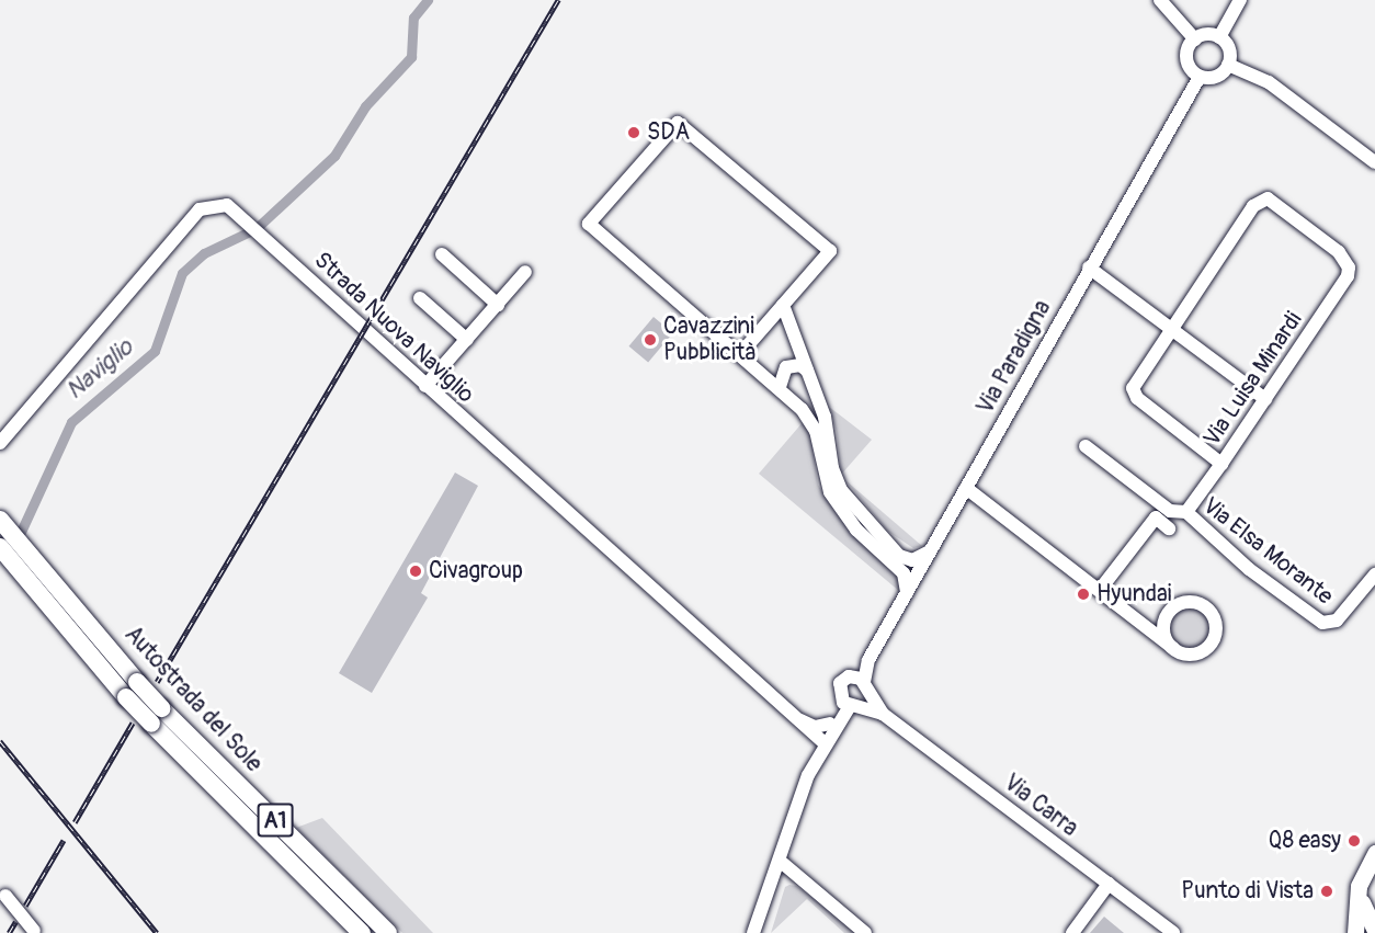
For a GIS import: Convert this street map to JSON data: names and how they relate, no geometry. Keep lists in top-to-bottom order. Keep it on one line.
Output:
{"streets":{"highway":["Autostrada del Sole","A1"],"street":["Strada Nuova Naviglio","Via Paradigna","Via Luisa Minardi","Via Elsa Morante","Via Carra"]},"crossings":[["Via Paradigna","Via Carra"],["Via Luisa Minardi","Via Elsa Morante"]],"water":["Naviglio"],"places":["SDA","Cavazzini Pubblicità","Civagroup","Hyundai","Q8 easy","Punto di Vista"]}
